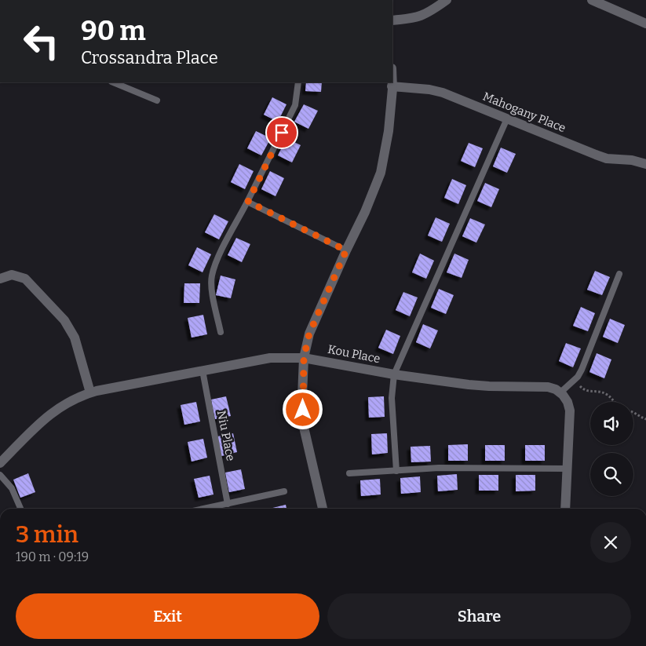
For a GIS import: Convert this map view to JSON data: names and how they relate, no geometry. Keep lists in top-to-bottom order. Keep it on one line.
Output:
{"streets":{"street":["Mahogany Place","Kou Place"],"lane":["Niu Place"]},"crossings":[["Kou Place","Niu Place"]],"page":{"turn":["90 m","Crossandra Place"],"heading":["3 min","190 m · 09:19"],"buttons":["Exit","Share"]}}
